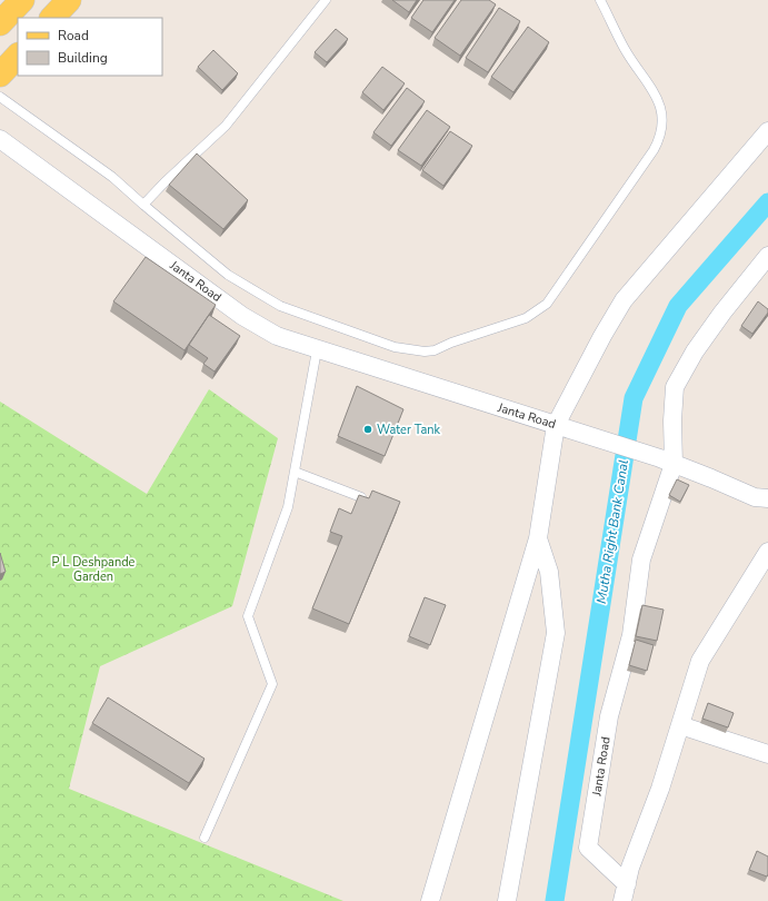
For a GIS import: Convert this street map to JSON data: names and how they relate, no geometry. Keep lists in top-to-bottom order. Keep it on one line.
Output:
{"streets":{"street":["Janta Road"]},"water":["Mutha Right Bank Canal"],"parks":["P L Deshpande Garden"],"places":["Water Tank"],"legend":["Road","Building"]}
